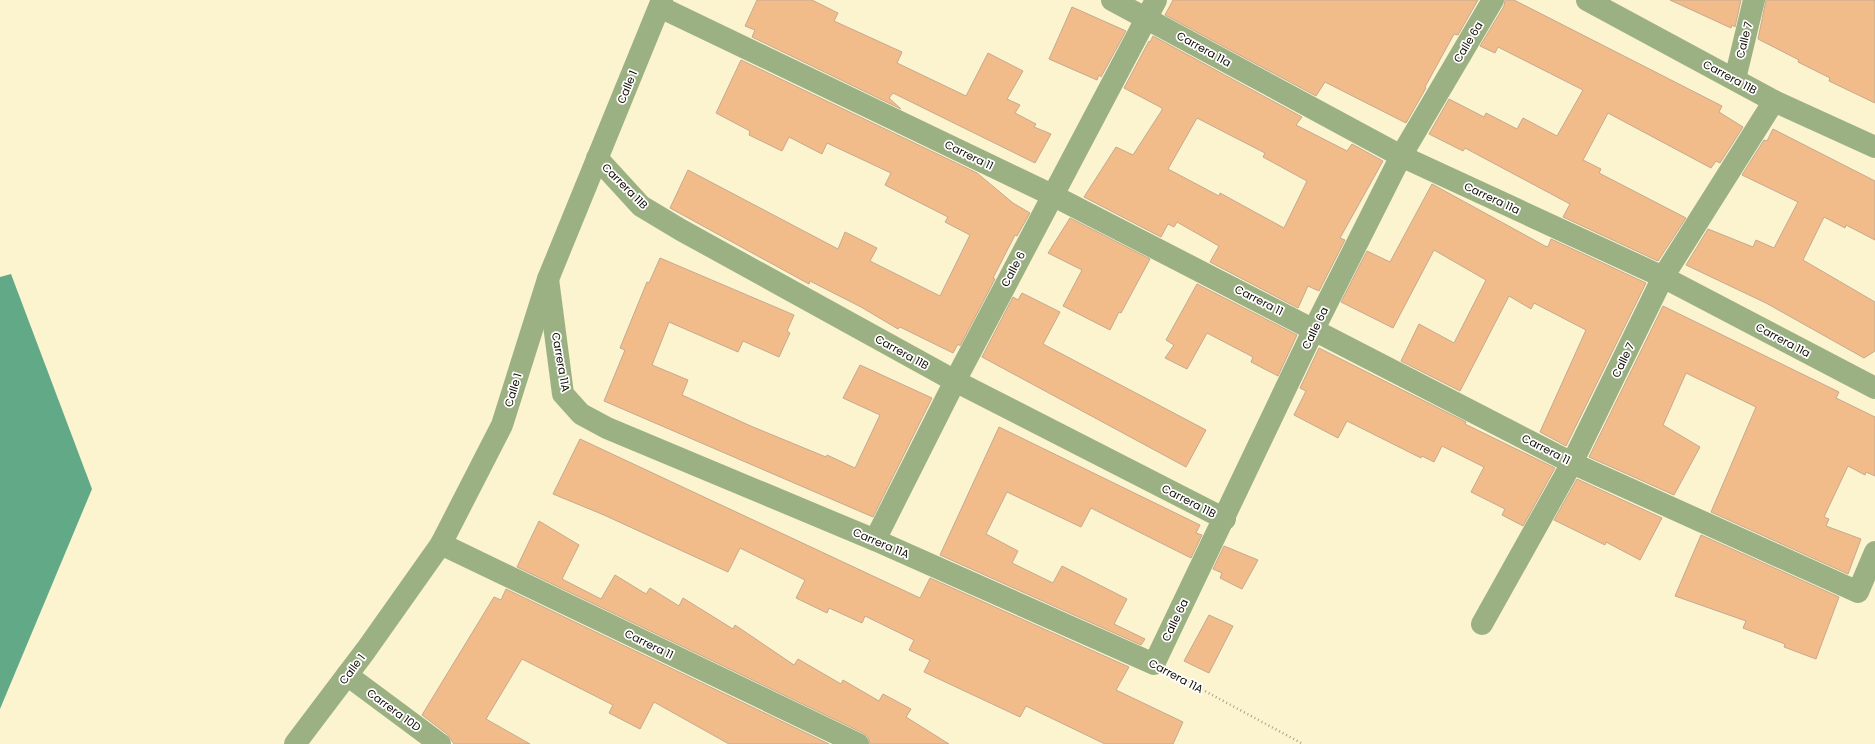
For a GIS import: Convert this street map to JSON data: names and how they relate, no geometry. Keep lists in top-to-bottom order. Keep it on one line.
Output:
{"streets":{"street":["Calle 7","Calle 6a","Carrera 11a","Carrera 11B","Calle 1","Carrera 11","Calle 6","Carrera 11A","Carrera 10D"]},"crossings":[["Calle 7","Carrera 11a"],["Calle 7","Carrera 11B"],["Calle 7","Carrera 11"],["Calle 6a","Carrera 11a"],["Calle 6a","Carrera 11B"],["Calle 6a","Carrera 11"],["Calle 6a","Carrera 11A"],["Carrera 11a","Calle 6"],["Carrera 11B","Calle 1"],["Carrera 11B","Calle 6"],["Calle 1","Carrera 11"],["Calle 1","Carrera 11A"],["Calle 1","Carrera 10D"],["Carrera 11","Calle 6"],["Calle 6","Carrera 11A"]]}
